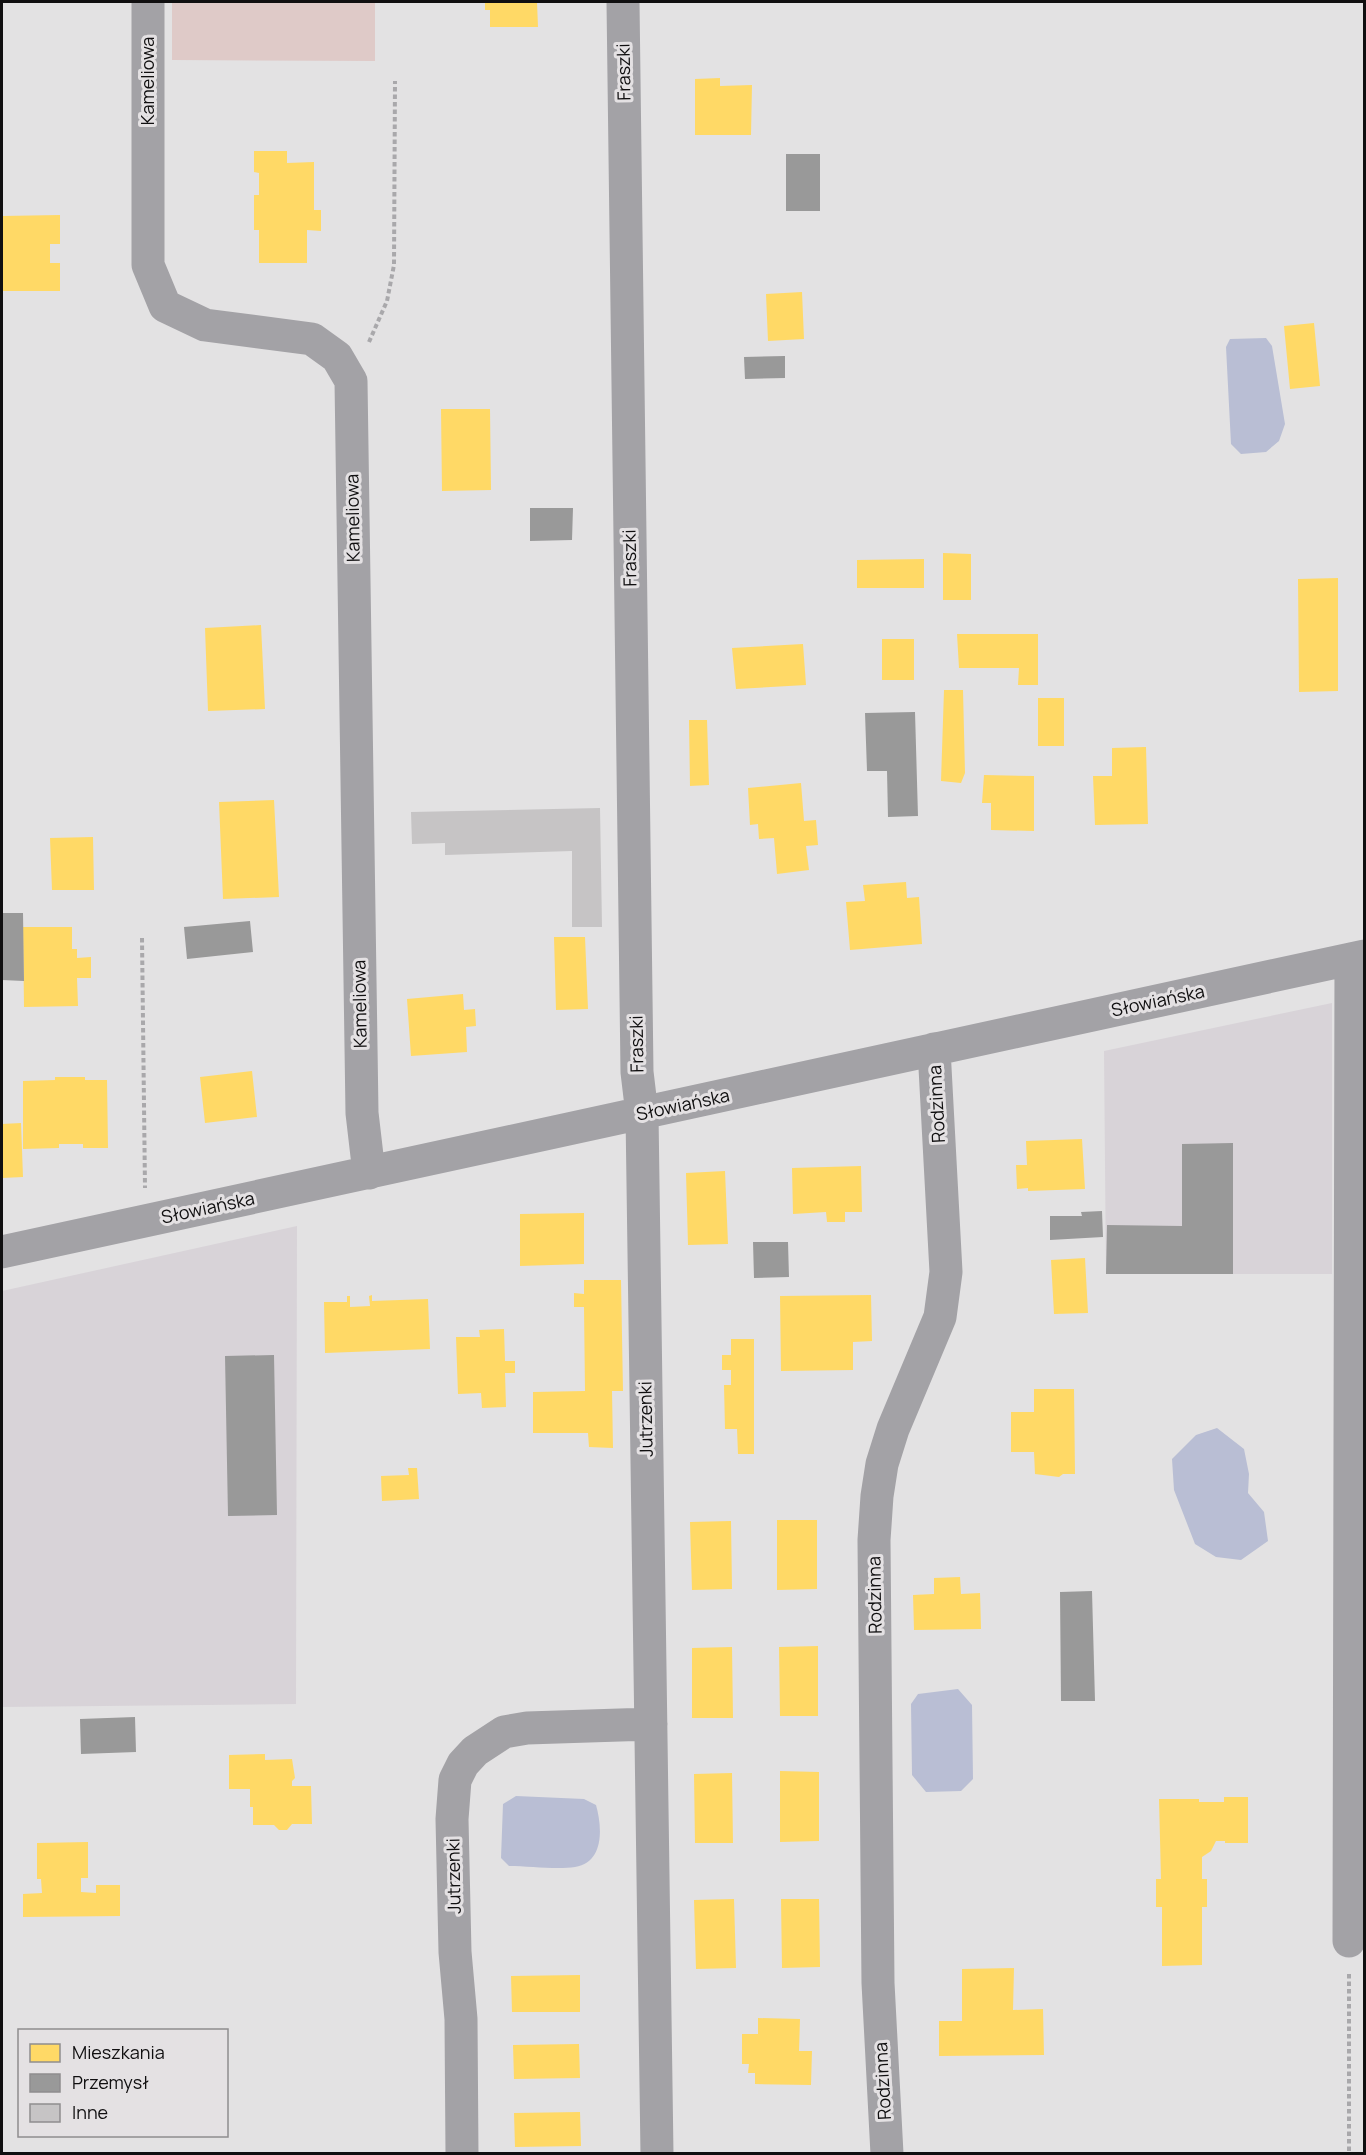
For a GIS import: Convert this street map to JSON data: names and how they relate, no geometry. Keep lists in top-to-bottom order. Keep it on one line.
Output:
{"streets":{"street":["Fraszki","Kameliowa","Słowiańska","Rodzinna","Jutrzenki"]},"crossings":[["Fraszki","Słowiańska"],["Fraszki","Jutrzenki"],["Kameliowa","Słowiańska"],["Słowiańska","Rodzinna"],["Słowiańska","Jutrzenki"]],"legend":["Mieszkania","Przemysł","Inne"]}
